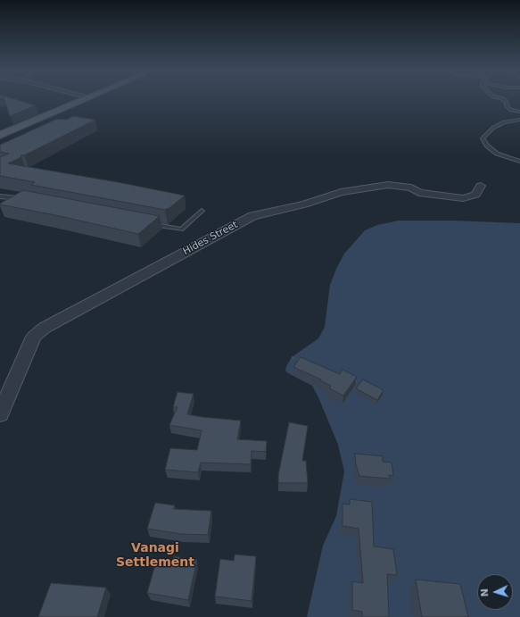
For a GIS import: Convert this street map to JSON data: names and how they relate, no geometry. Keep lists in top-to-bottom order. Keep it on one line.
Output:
{"streets":{"street":["Hides Street"]},"districts":["Vanagi Settlement"],"north":"left"}
